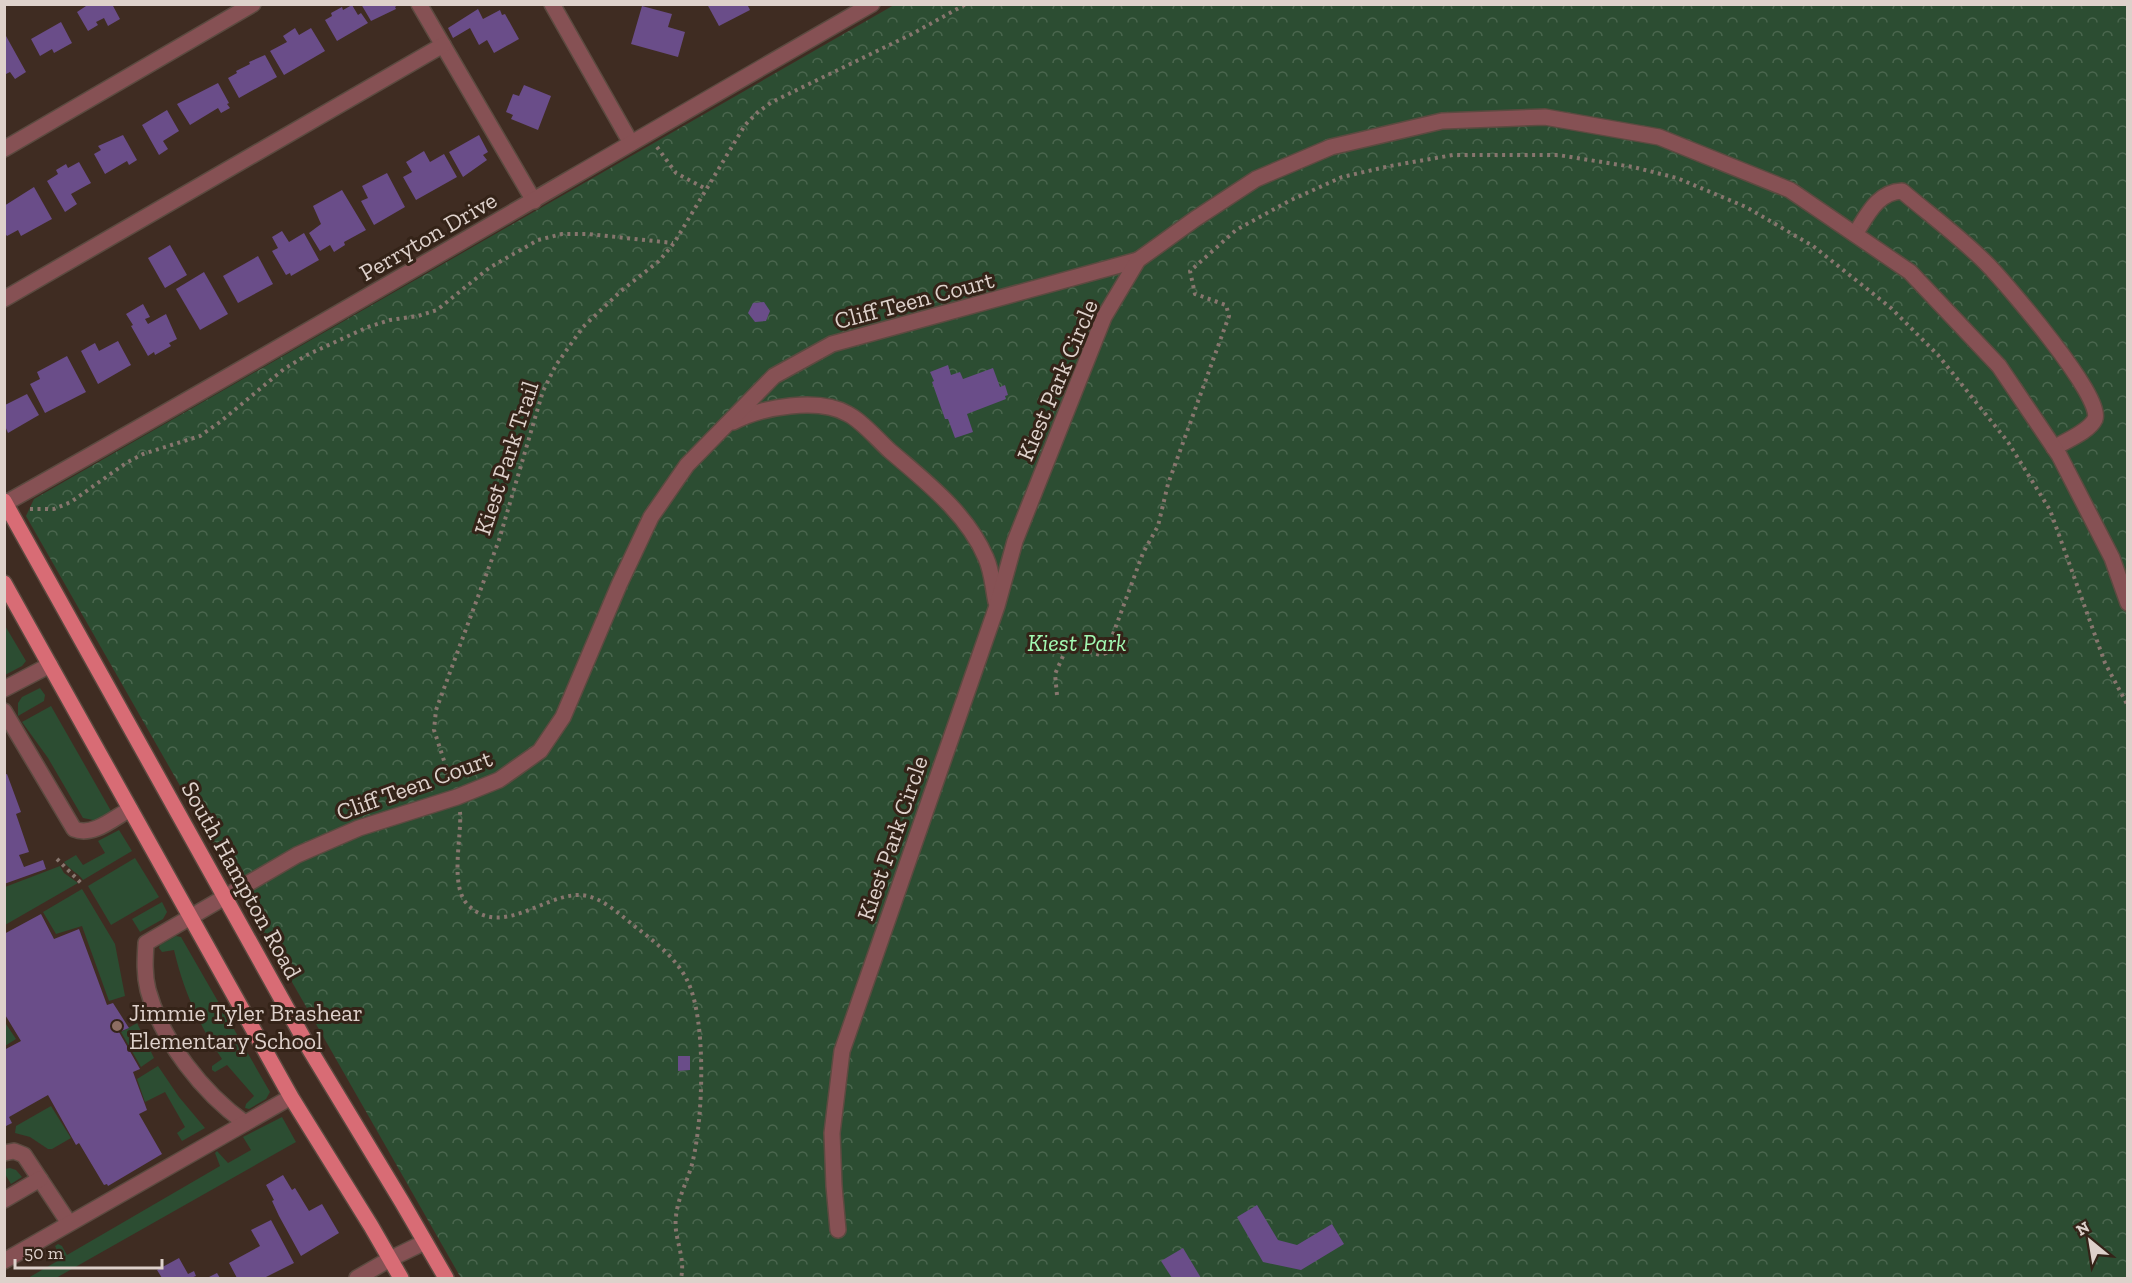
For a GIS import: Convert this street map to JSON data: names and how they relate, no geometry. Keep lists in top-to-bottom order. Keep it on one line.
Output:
{"streets":{"main road":["South Hampton Road"],"street":["Perryton Drive","Cliff Teen Court","Kiest Park Circle"],"path":["Kiest Park Trail"]},"crossings":[["Perryton Drive","South Hampton Road"],["Cliff Teen Court","Kiest Park Circle"],["Cliff Teen Court","South Hampton Road"]],"parks":["Kiest Park"],"places":["Jimmie Tyler Brashear Elementary School"],"scale_bar":"50 m","north":"top left"}
